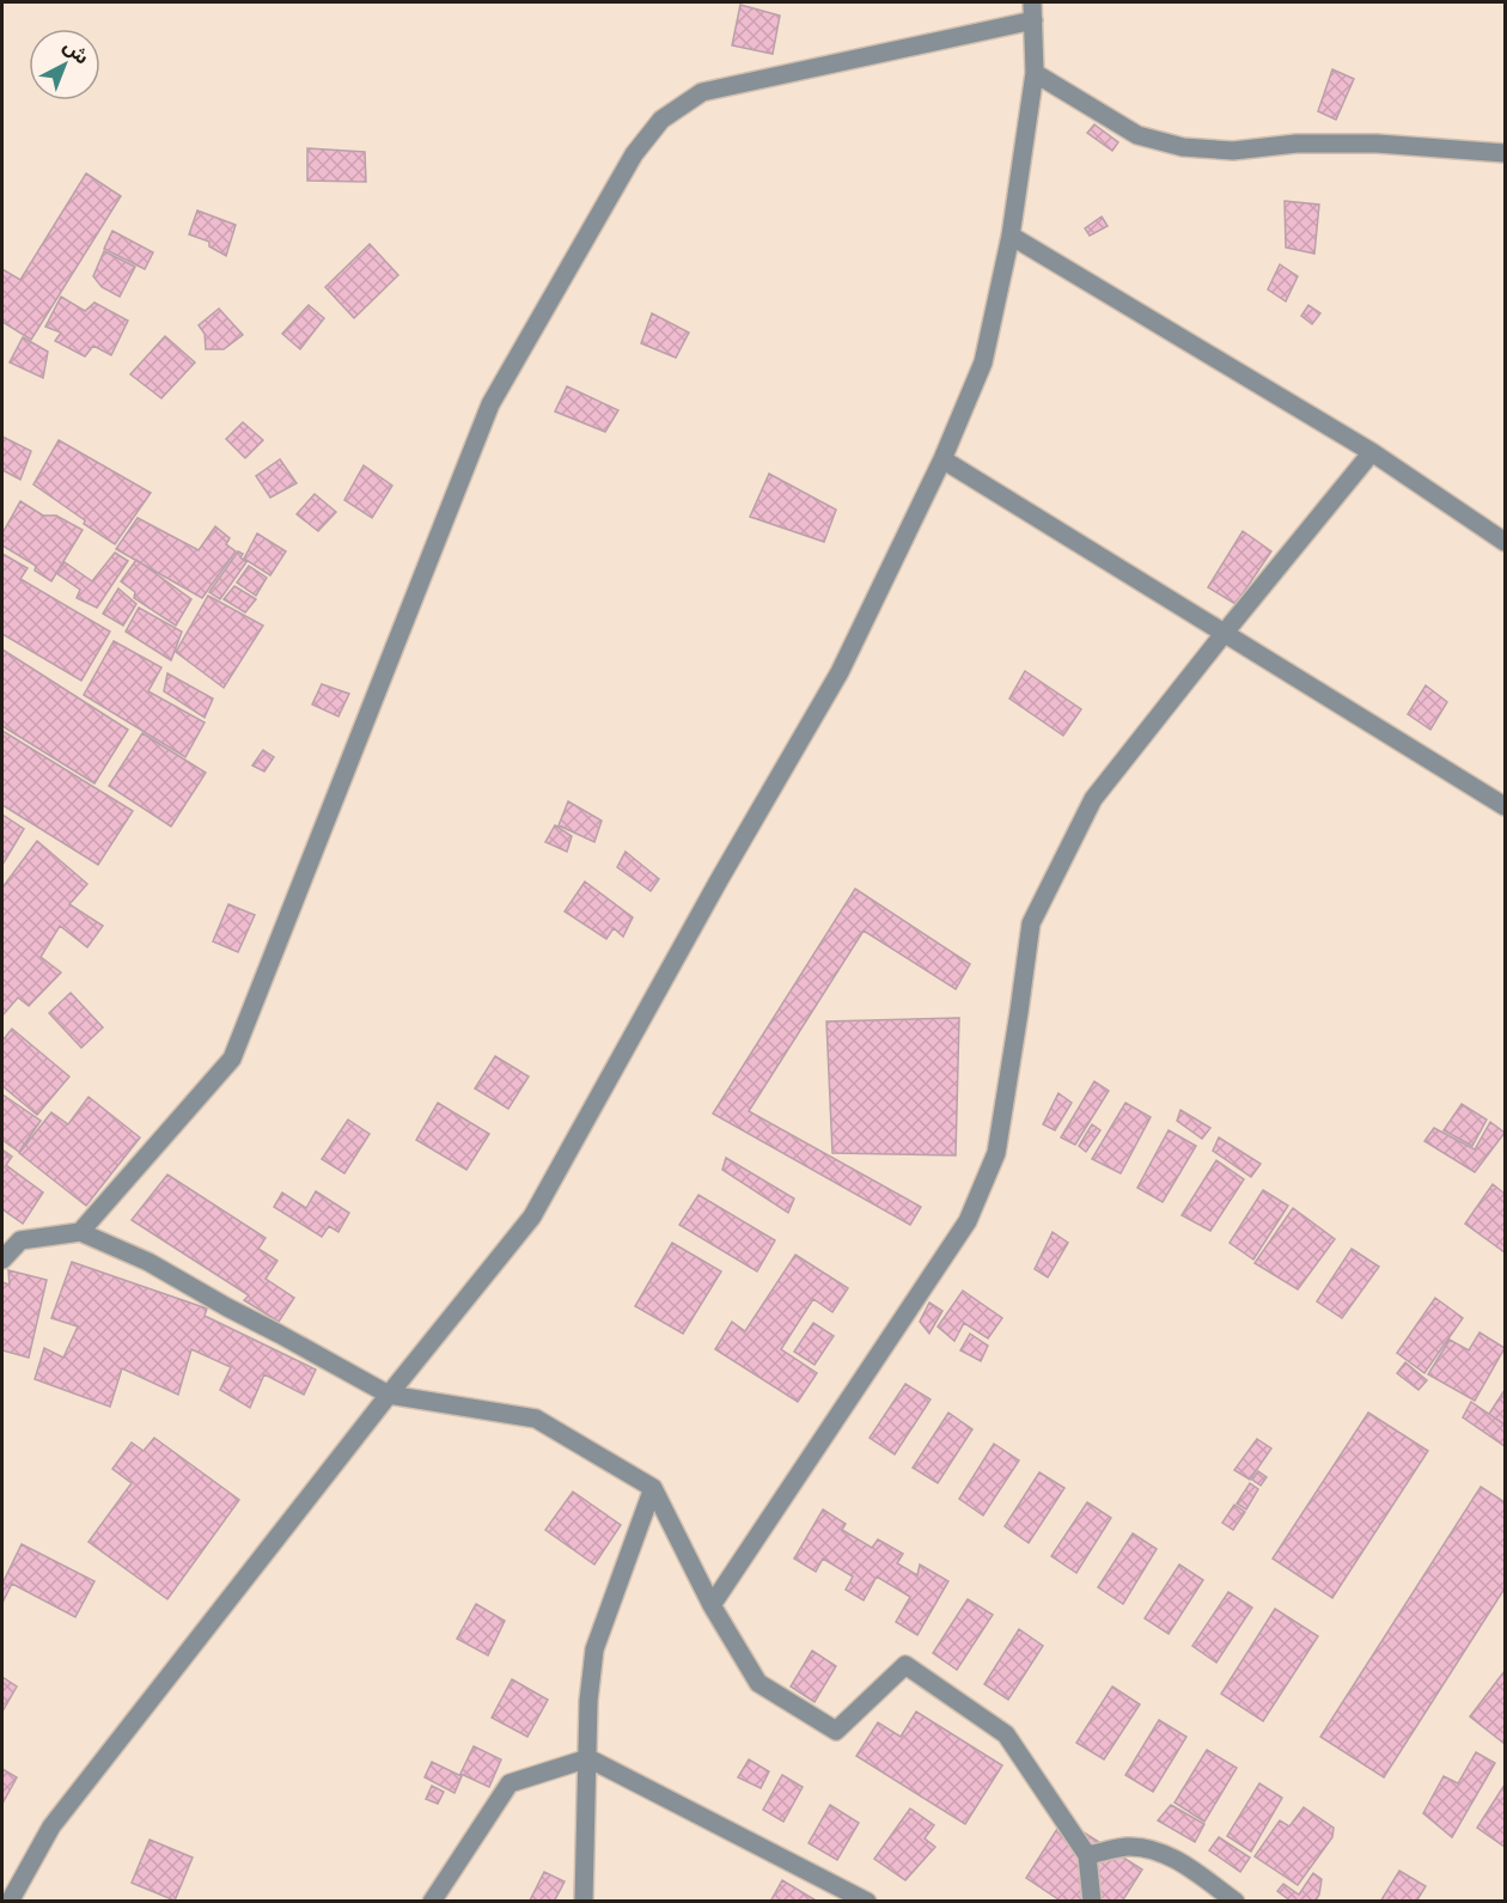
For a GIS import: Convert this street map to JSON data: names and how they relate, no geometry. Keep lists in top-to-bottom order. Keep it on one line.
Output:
{"north":"top right"}
